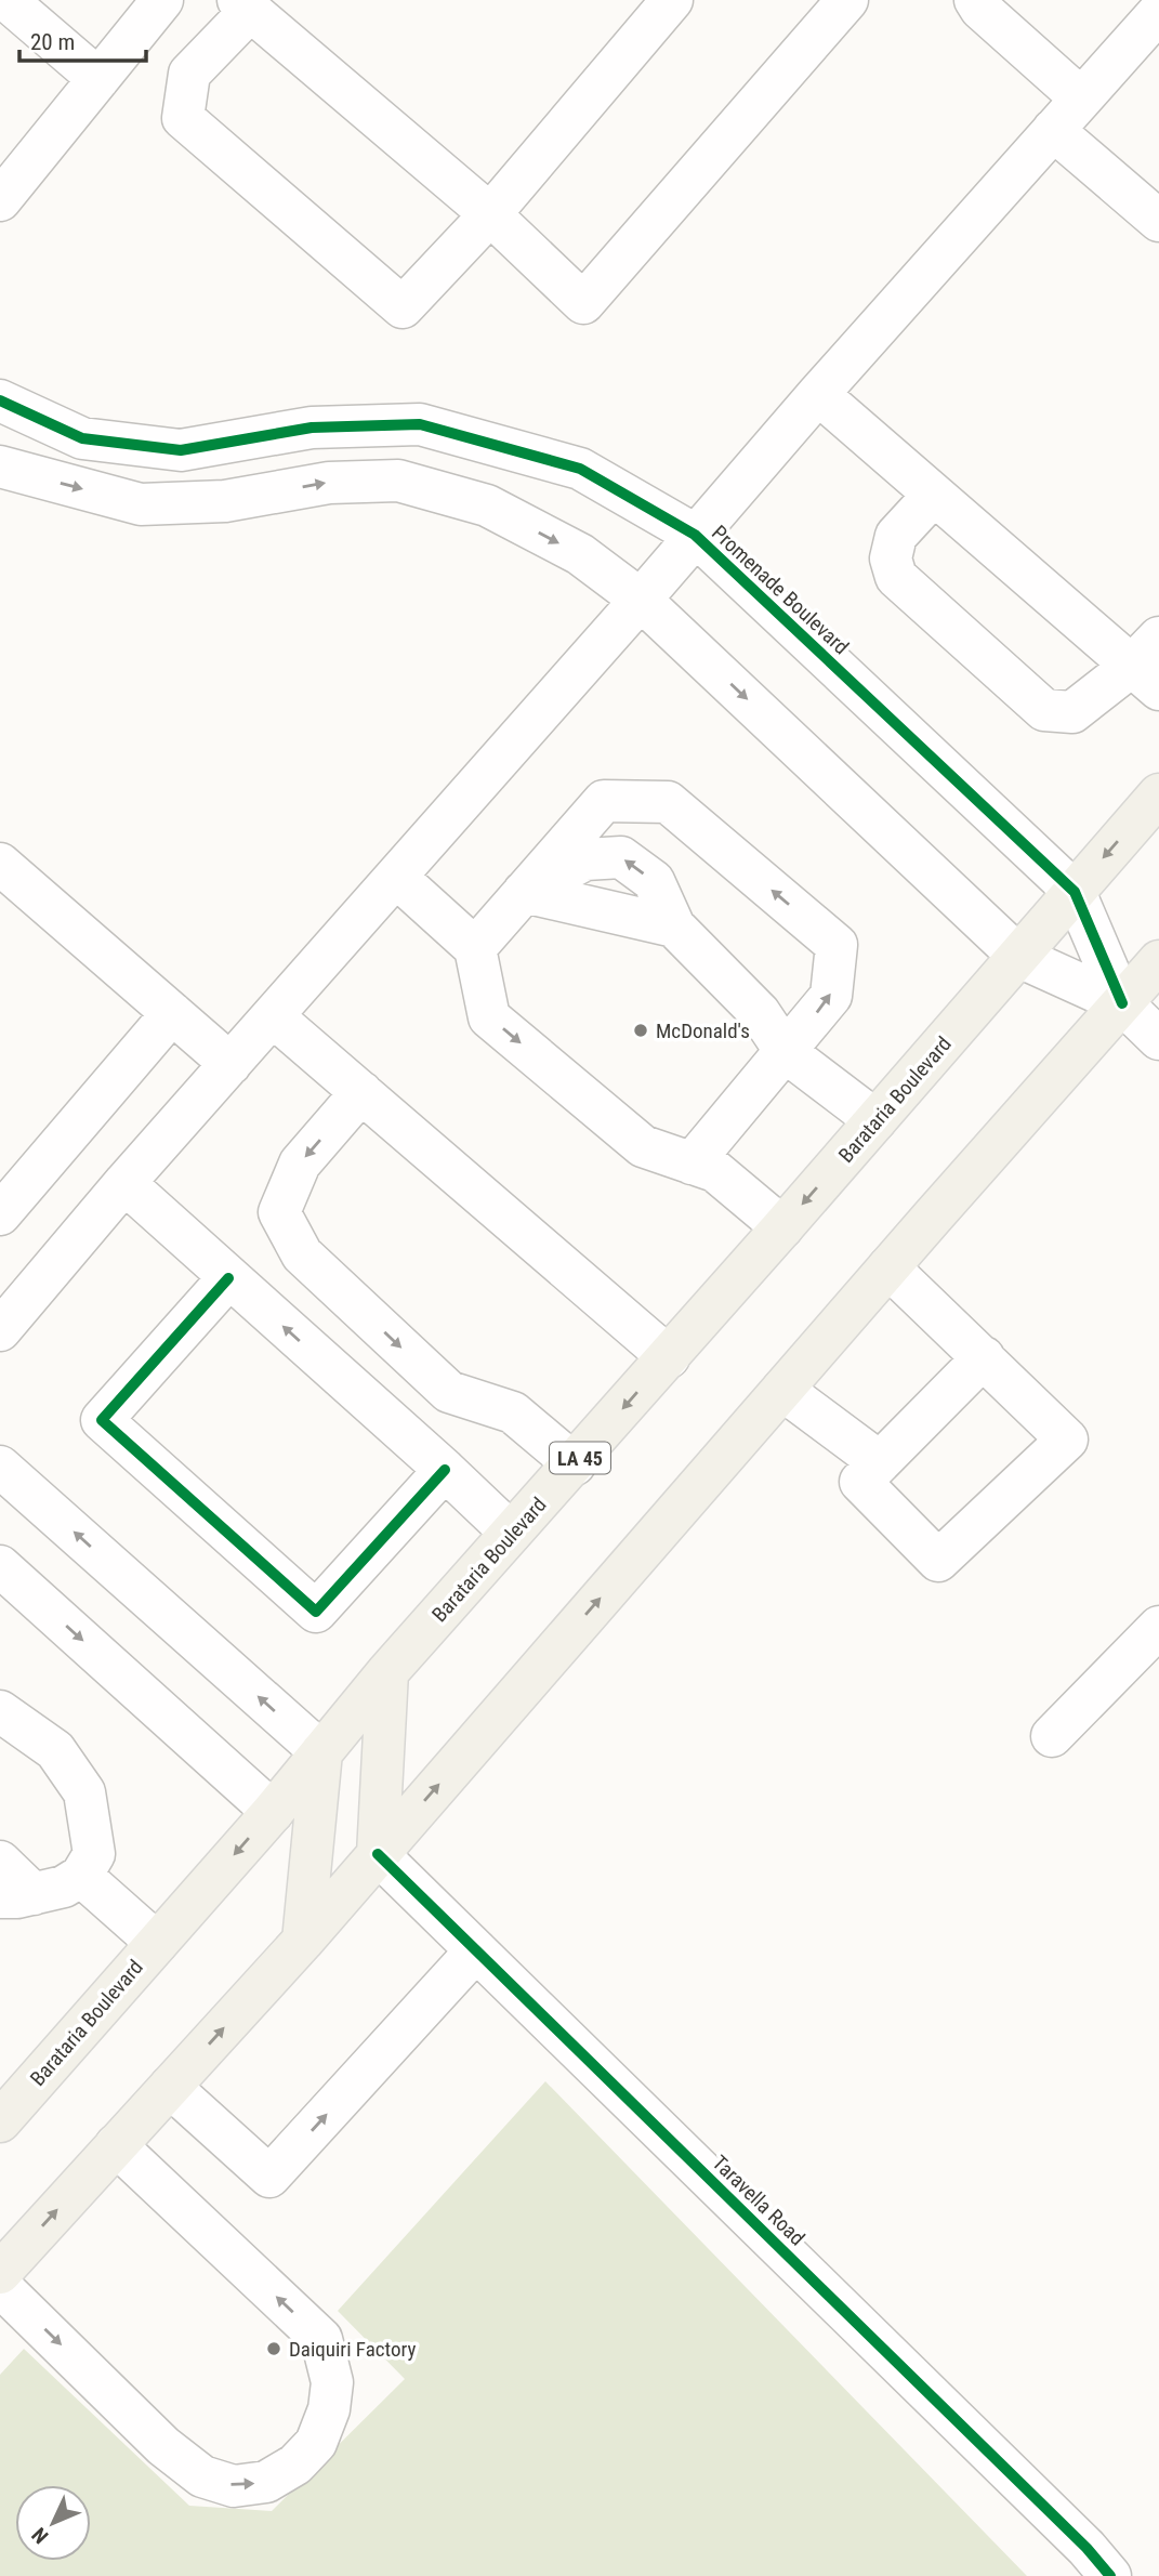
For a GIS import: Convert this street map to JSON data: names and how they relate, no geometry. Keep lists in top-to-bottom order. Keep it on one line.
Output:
{"streets":{"main road":["Barataria Boulevard","LA 45"],"street":["Promenade Boulevard","Taravella Road"]},"crossings":[["Promenade Boulevard","Barataria Boulevard"]],"places":["McDonald's","Daiquiri Factory"],"scale_bar":"20 m","north":"bottom left"}
